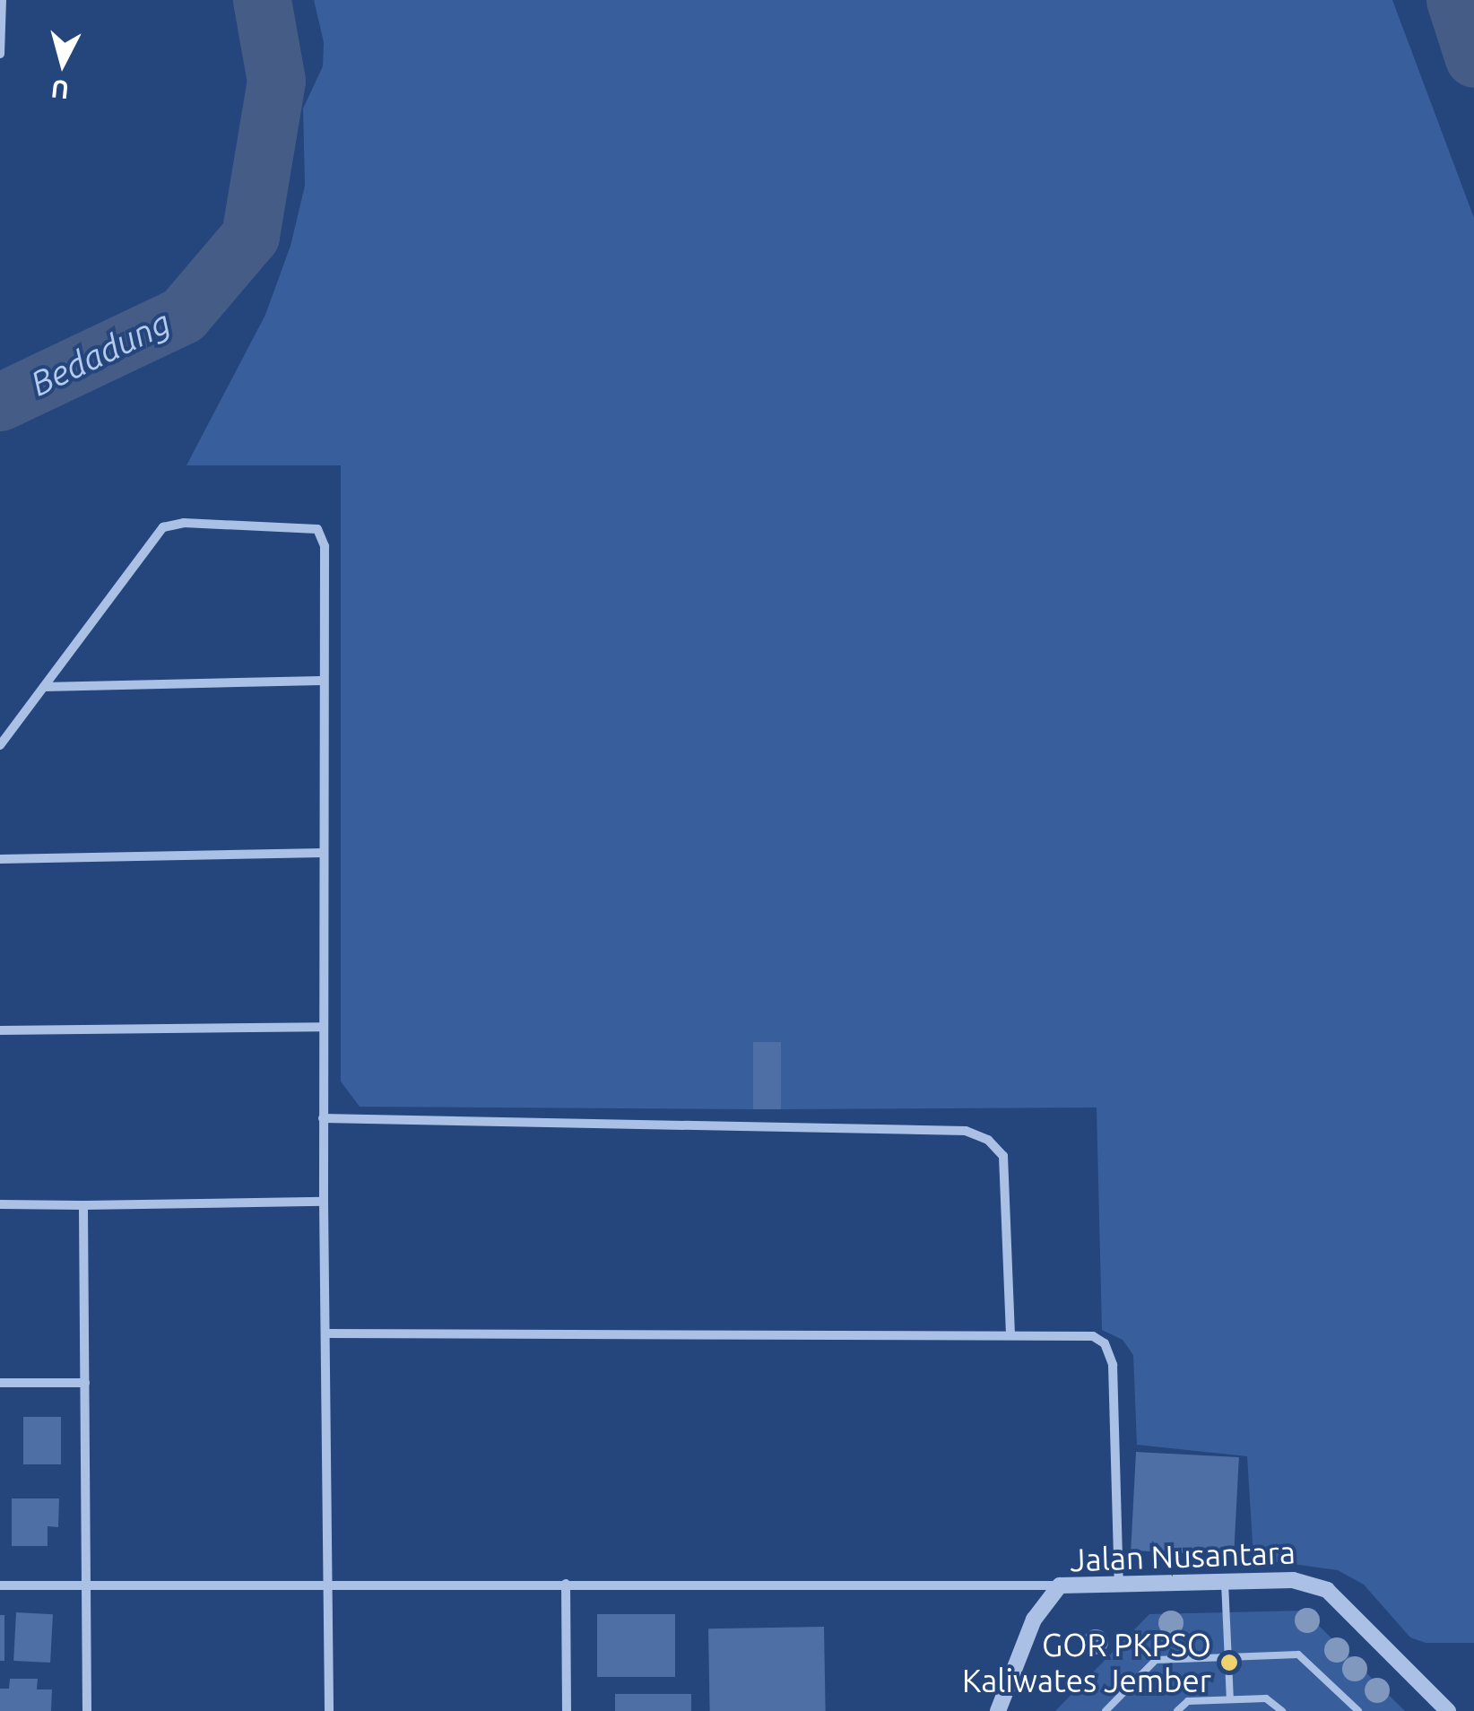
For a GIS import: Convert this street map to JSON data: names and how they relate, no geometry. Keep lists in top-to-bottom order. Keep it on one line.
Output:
{"streets":{"street":["Jalan Nusantara"]},"water":["Bedadung"],"places":["GOR PKPSO Kaliwates Jember"],"north":"bottom"}
